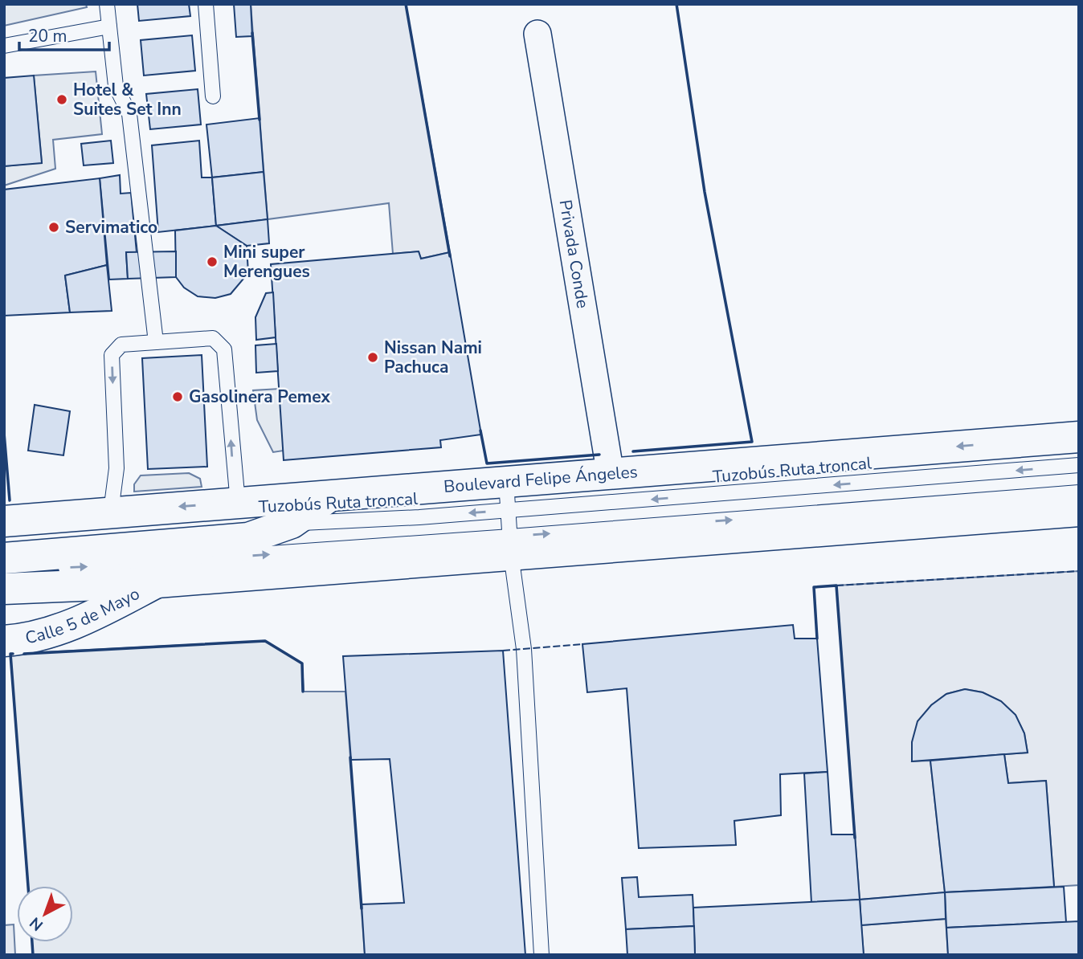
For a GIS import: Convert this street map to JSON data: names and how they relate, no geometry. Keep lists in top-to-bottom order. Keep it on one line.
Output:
{"streets":{"main road":["Boulevard Felipe Ángeles","Calle 5 de Mayo"],"street":["Privada Conde"],"lane":["Tuzobús Ruta troncal"]},"crossings":[["Privada Conde","Boulevard Felipe Ángeles"],["Tuzobús Ruta troncal","Boulevard Felipe Ángeles"]],"places":["Hotel & Suites Set Inn","Servimatico","Mini super Merengues","Nissan Nami Pachuca","Gasolinera Pemex"],"scale_bar":"20 m","north":"bottom left"}
